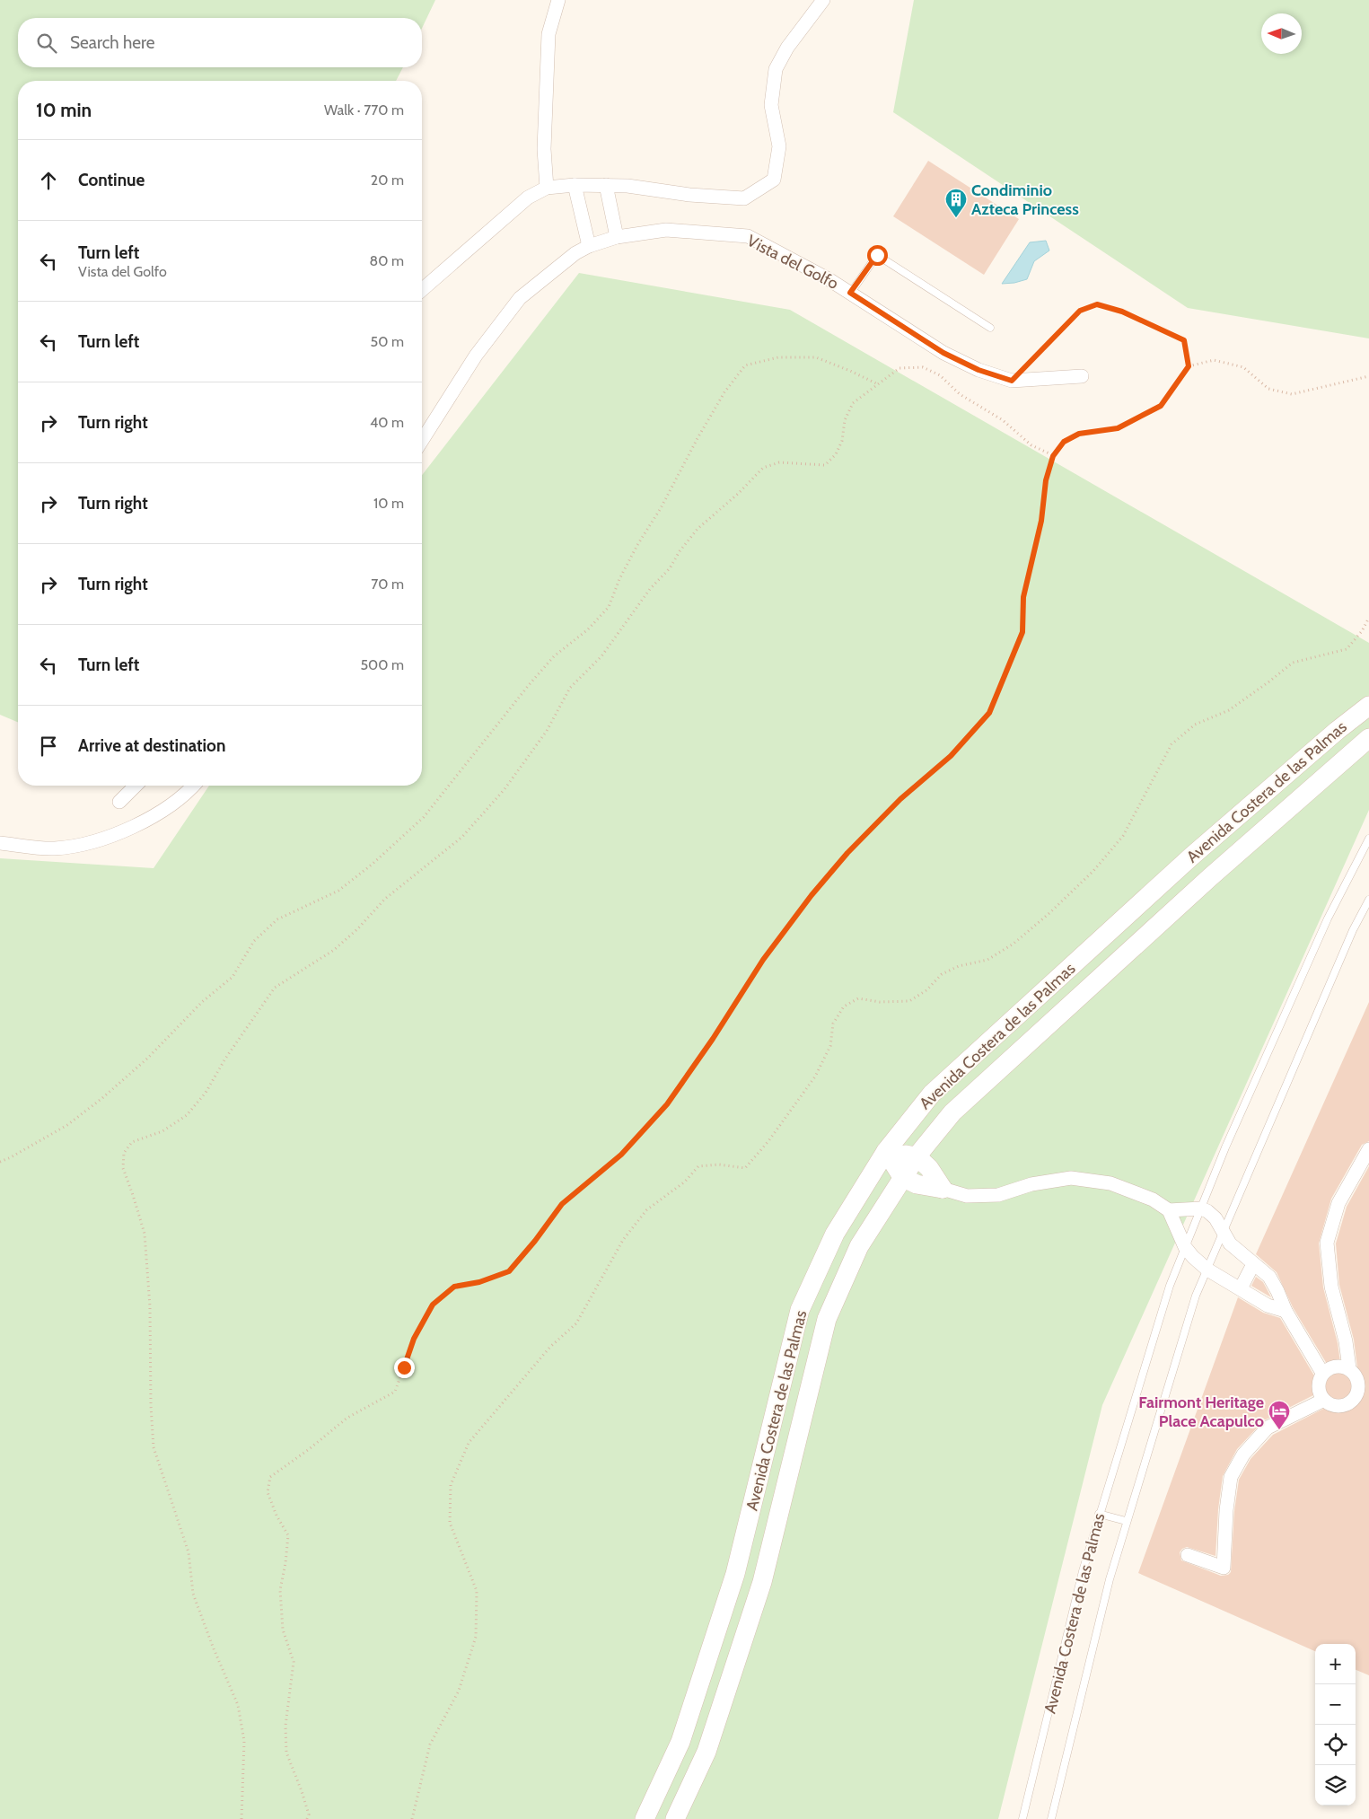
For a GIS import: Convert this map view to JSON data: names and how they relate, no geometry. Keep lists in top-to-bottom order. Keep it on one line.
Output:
{"streets":{"main road":["Avenida Costera de las Palmas"],"street":["Vista del Golfo"]},"places":{"building":["Condiminio Azteca Princess"],"hotel":["Fairmont Heritage Place Acapulco"]},"north":"left","page":{"search":"Search here","heading":["10 min","Walk · 770 m"],"list":[["Continue","20 m"],["Turn left","Vista del Golfo","80 m"],["Turn left","50 m"],["Turn right","40 m"],["Turn right","10 m"],["Turn right","70 m"],["Turn left","500 m"],"Arrive at destination"],"map_buttons":["+","−"]}}
